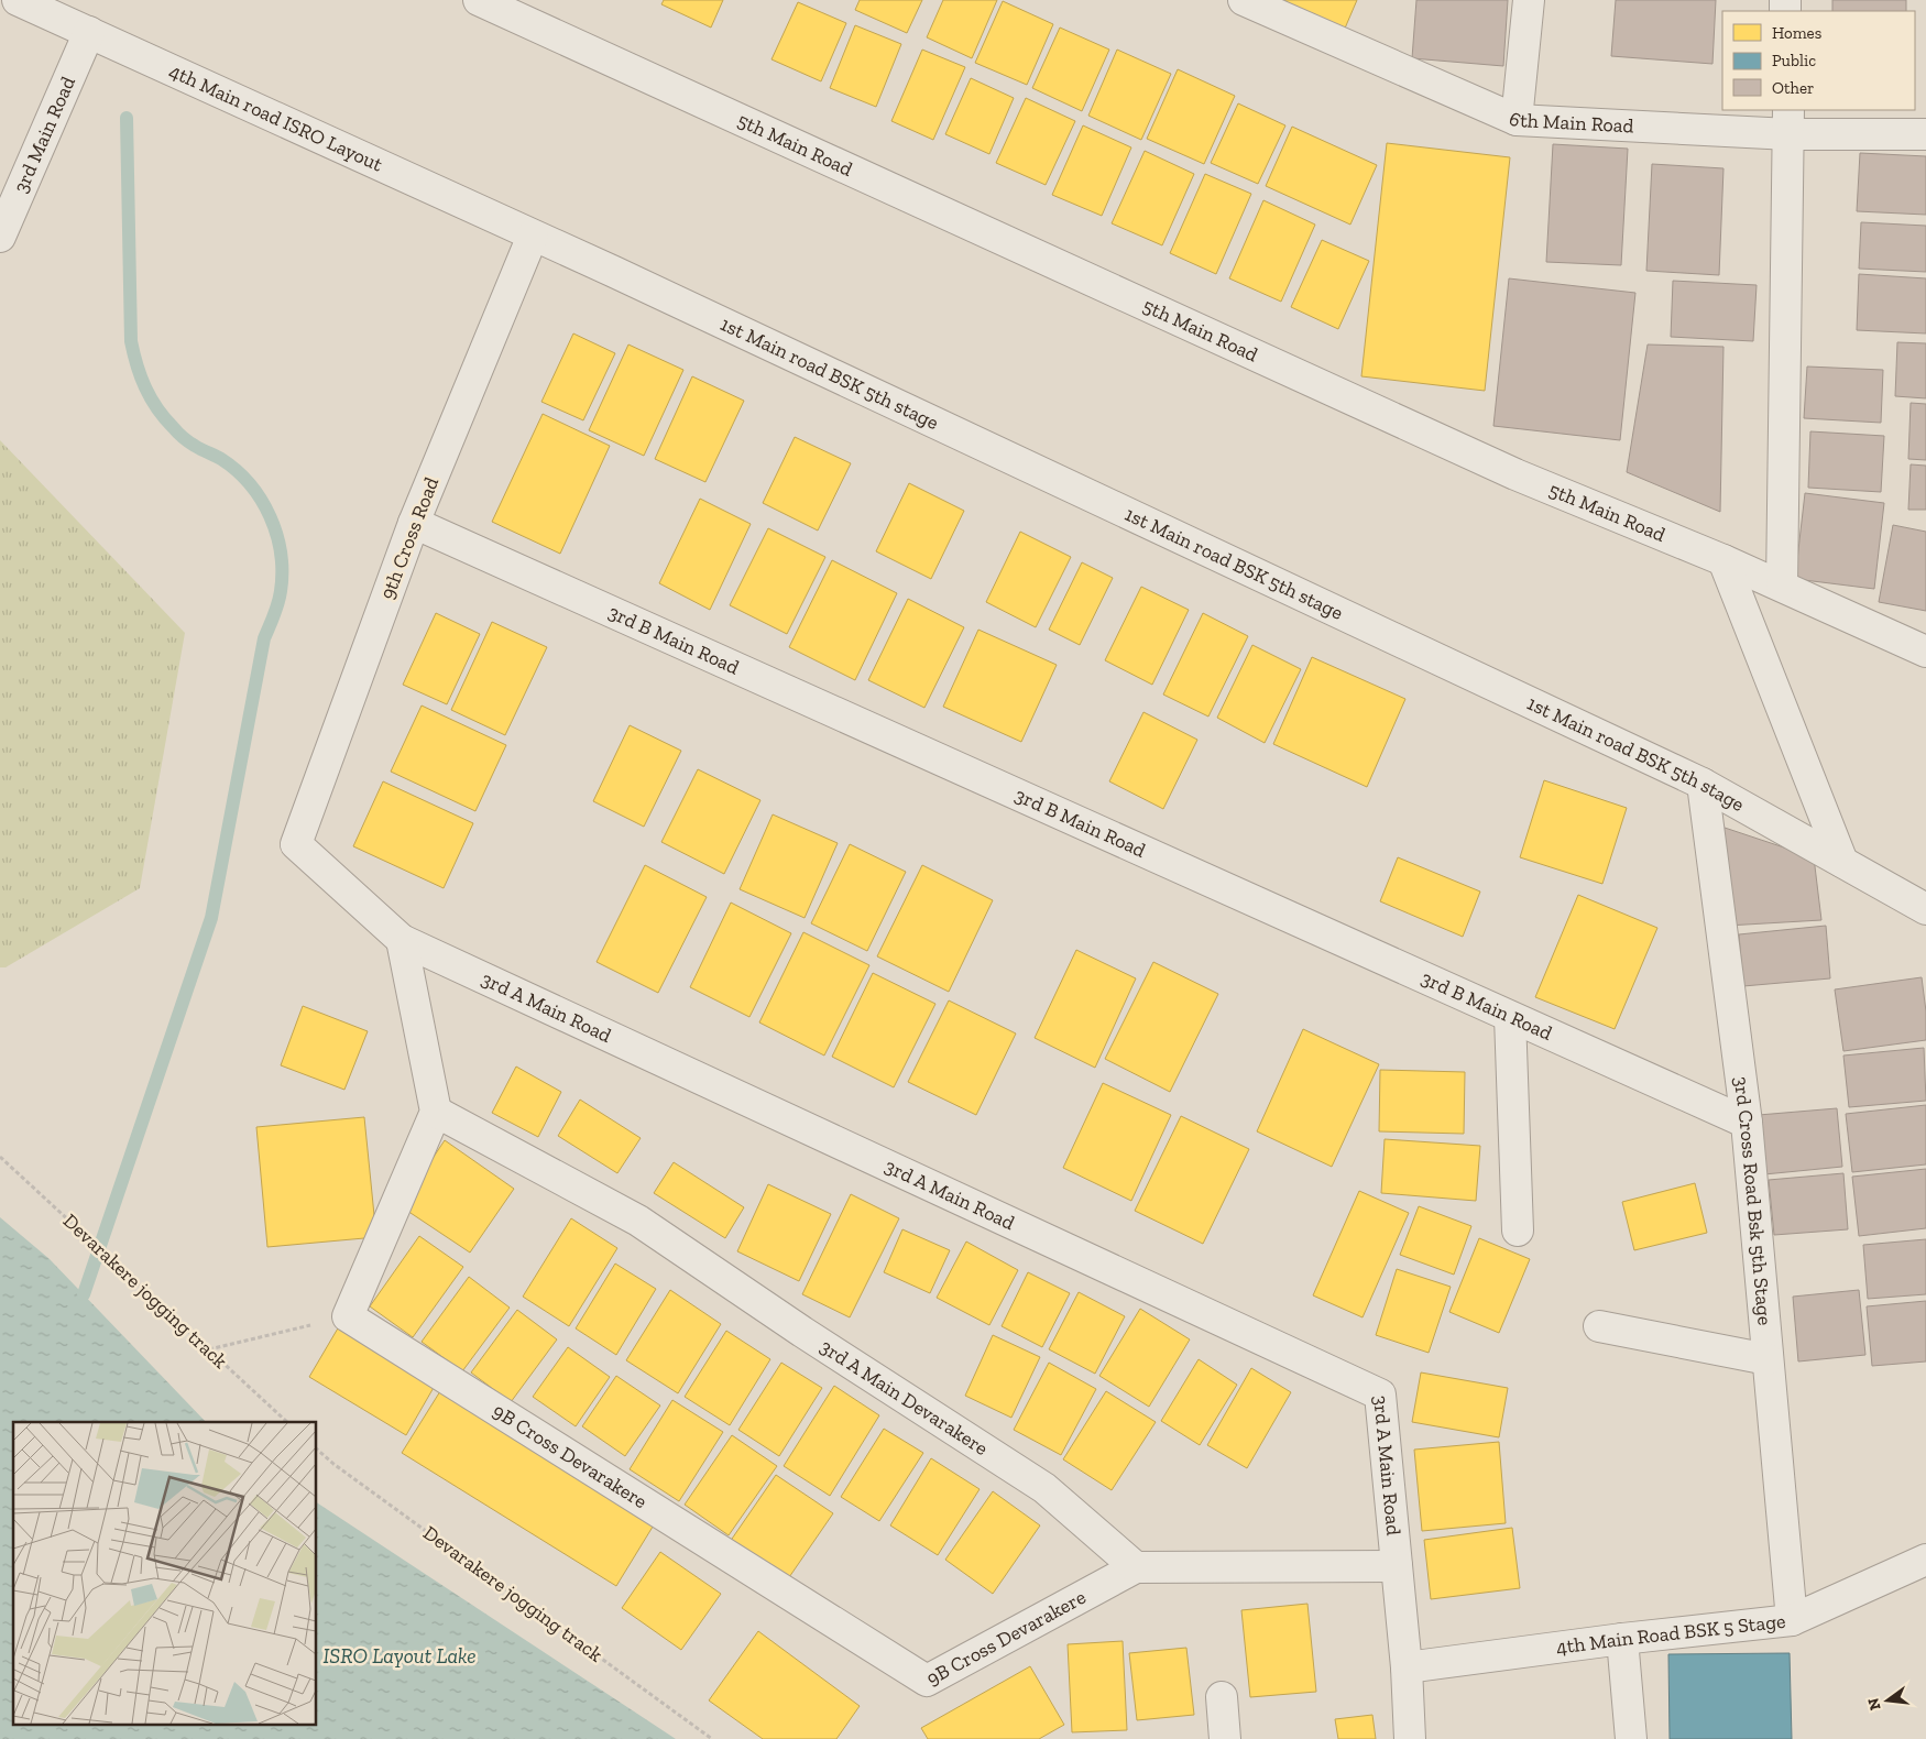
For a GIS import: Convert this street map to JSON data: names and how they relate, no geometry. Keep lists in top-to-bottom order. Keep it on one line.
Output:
{"streets":{"street":["4th Main road ISRO Layout","6th Main Road","3rd Main Road","5th Main Road","1st Main road BSK 5th stage","9th Cross Road","3rd B Main Road","3rd A Main Road","3rd Cross Road Bsk 5th Stage","3rd A Main Devarakere","9B Cross Devarakere","4th Main Road BSK 5 Stage"],"path":["Devarakere jogging track"]},"crossings":[["4th Main road ISRO Layout","3rd Main Road"],["4th Main road ISRO Layout","1st Main road BSK 5th stage"],["4th Main road ISRO Layout","9th Cross Road"],["1st Main road BSK 5th stage","9th Cross Road"],["1st Main road BSK 5th stage","3rd Cross Road Bsk 5th Stage"],["9th Cross Road","3rd B Main Road"],["9th Cross Road","3rd A Main Road"],["3rd B Main Road","3rd Cross Road Bsk 5th Stage"],["3rd A Main Road","4th Main Road BSK 5 Stage"],["3rd Cross Road Bsk 5th Stage","4th Main Road BSK 5 Stage"],["3rd A Main Devarakere","9B Cross Devarakere"]],"water":["ISRO Layout Lake"],"legend":["Homes","Public","Other"],"north":"left"}
